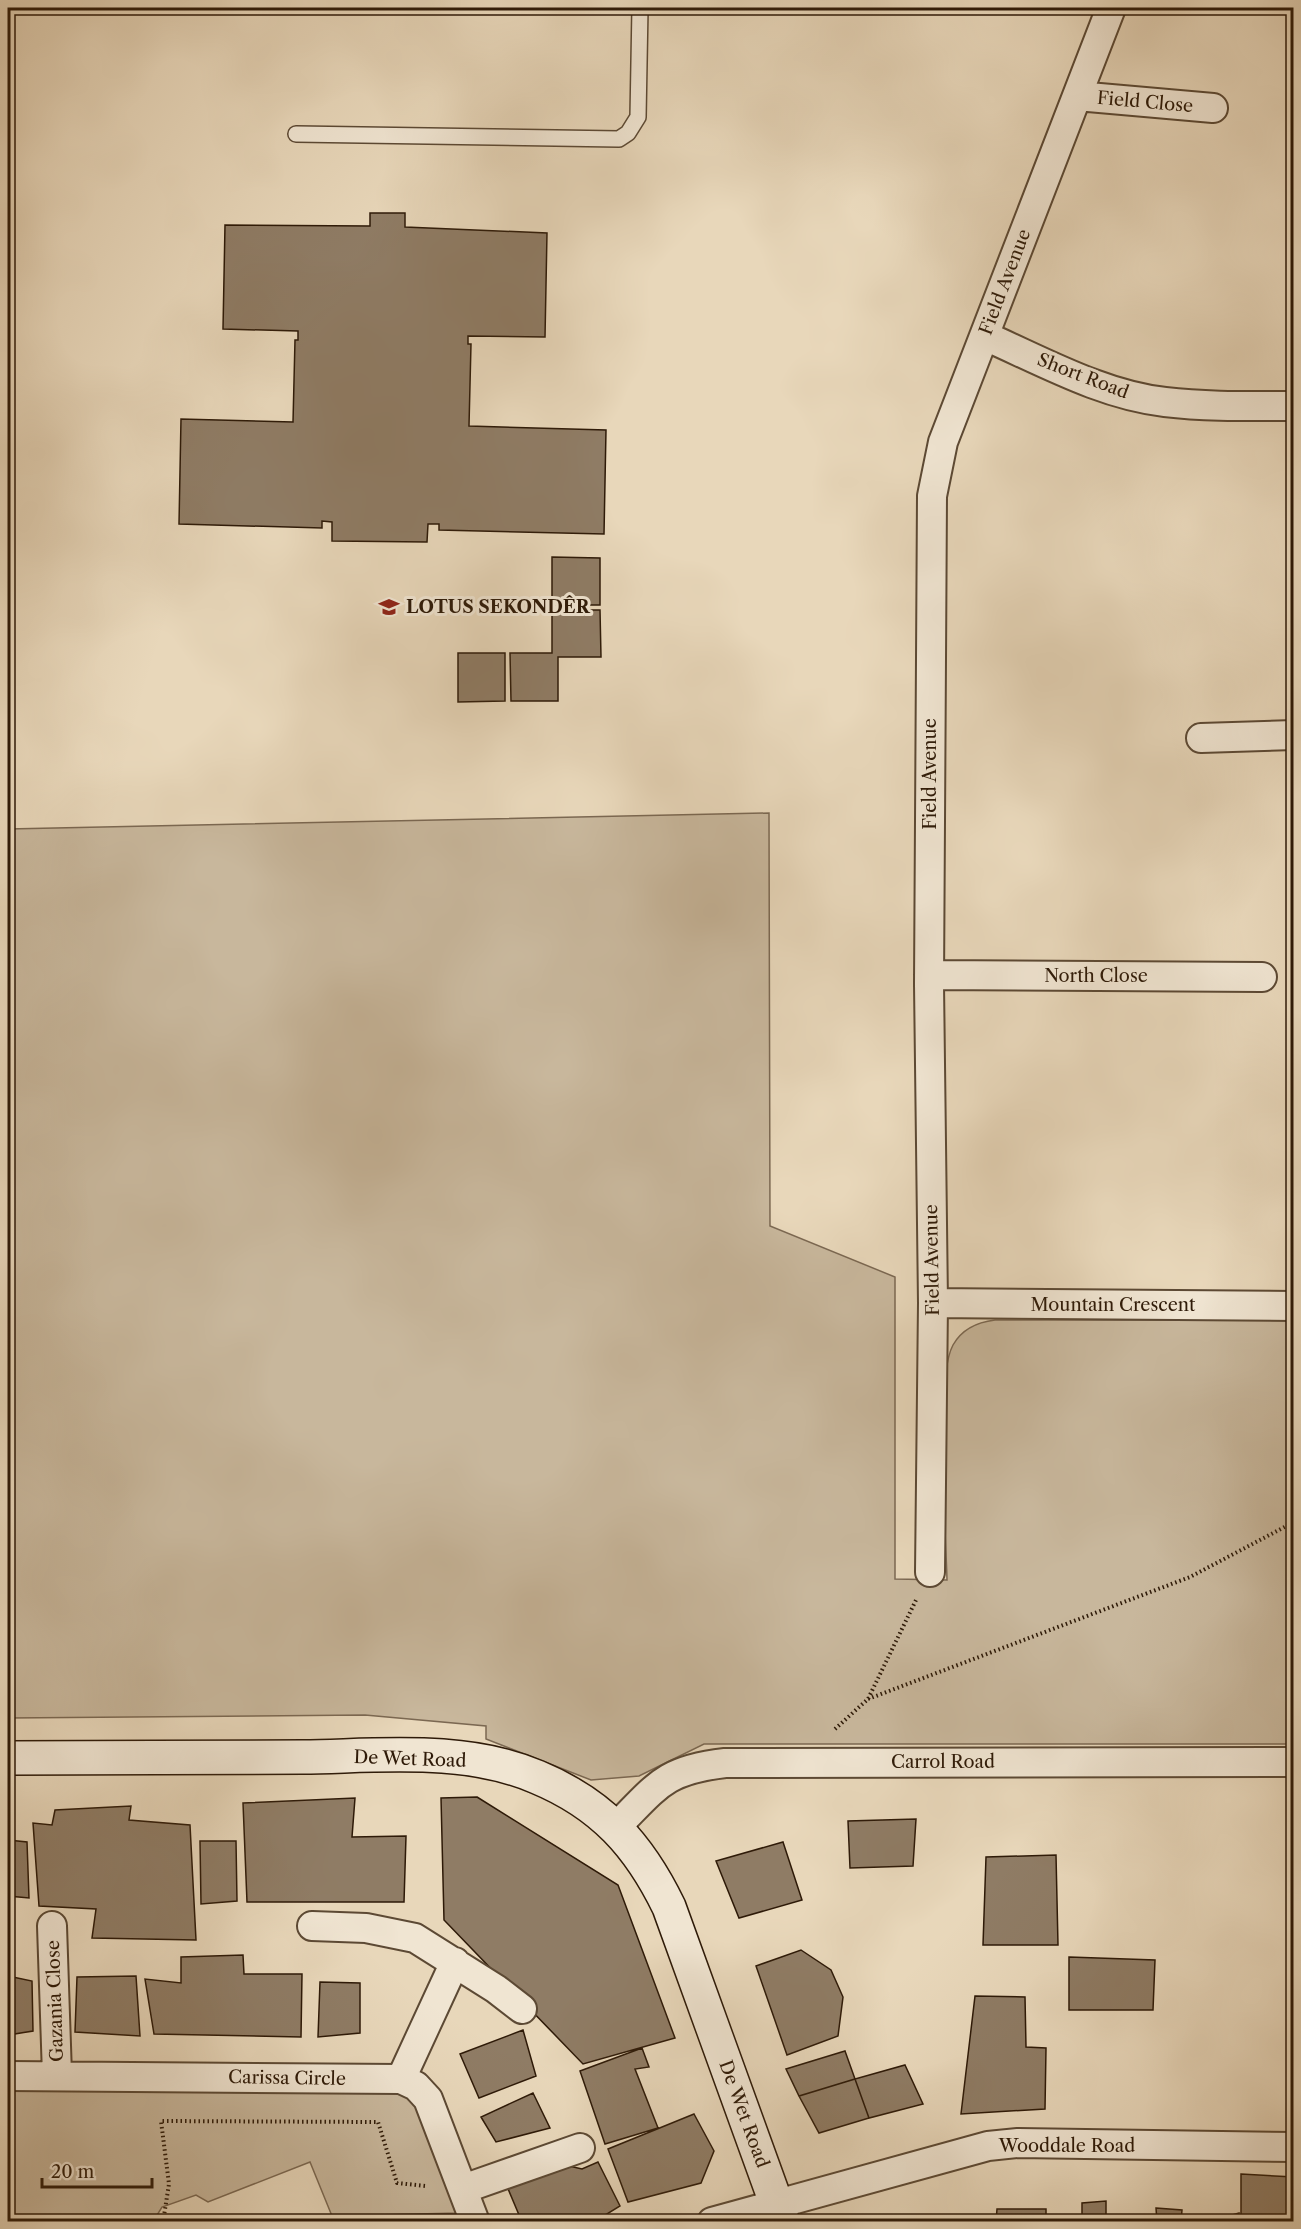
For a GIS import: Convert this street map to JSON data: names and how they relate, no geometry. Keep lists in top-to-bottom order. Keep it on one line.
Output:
{"streets":{"street":["Field Close","Field Avenue","Short Road","North Close","Mountain Crescent","De Wet Road","Carrol Road","Gazania Close","Carissa Circle","Wooddale Road"]},"crossings":[["Field Close","Field Avenue"],["Field Avenue","Short Road"],["Field Avenue","North Close"],["Field Avenue","Mountain Crescent"],["De Wet Road","Carrol Road"],["De Wet Road","Wooddale Road"],["Gazania Close","Carissa Circle"]],"places":{"school or university":["LOTUS SEKONDÊR"]},"scale_bar":"20 m"}
